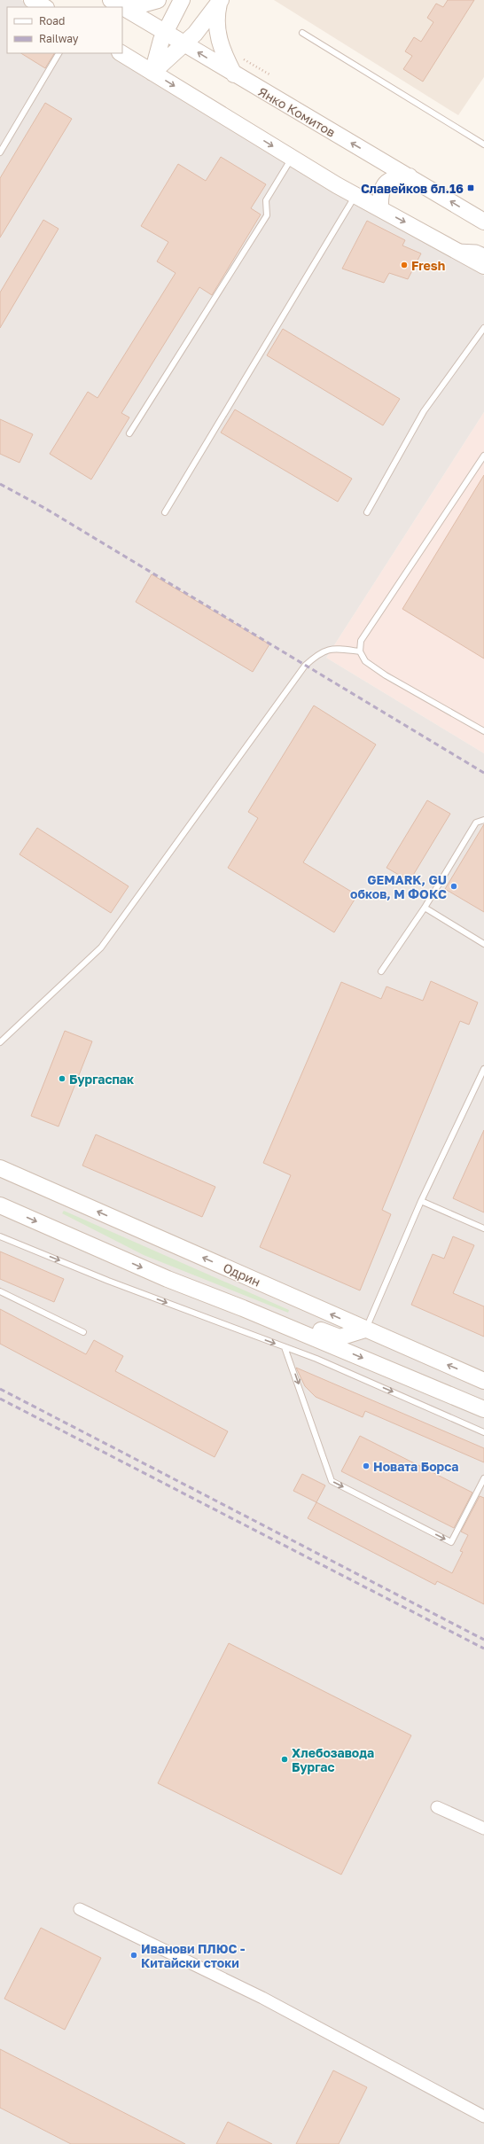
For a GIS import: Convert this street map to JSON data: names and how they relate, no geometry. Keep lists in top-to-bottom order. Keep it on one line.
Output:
{"streets":{"main road":["Янко Комитов","Одрин"]},"places":{"transit":["Славейков бл.16"],"other":["Fresh","GEMARK, GU обков, М ФОКС","Бургаспак","Новата Борса","Хлебозавода Бургас","Иванови ПЛЮС - Китайски стоки"]},"legend":["Road","Railway"]}
